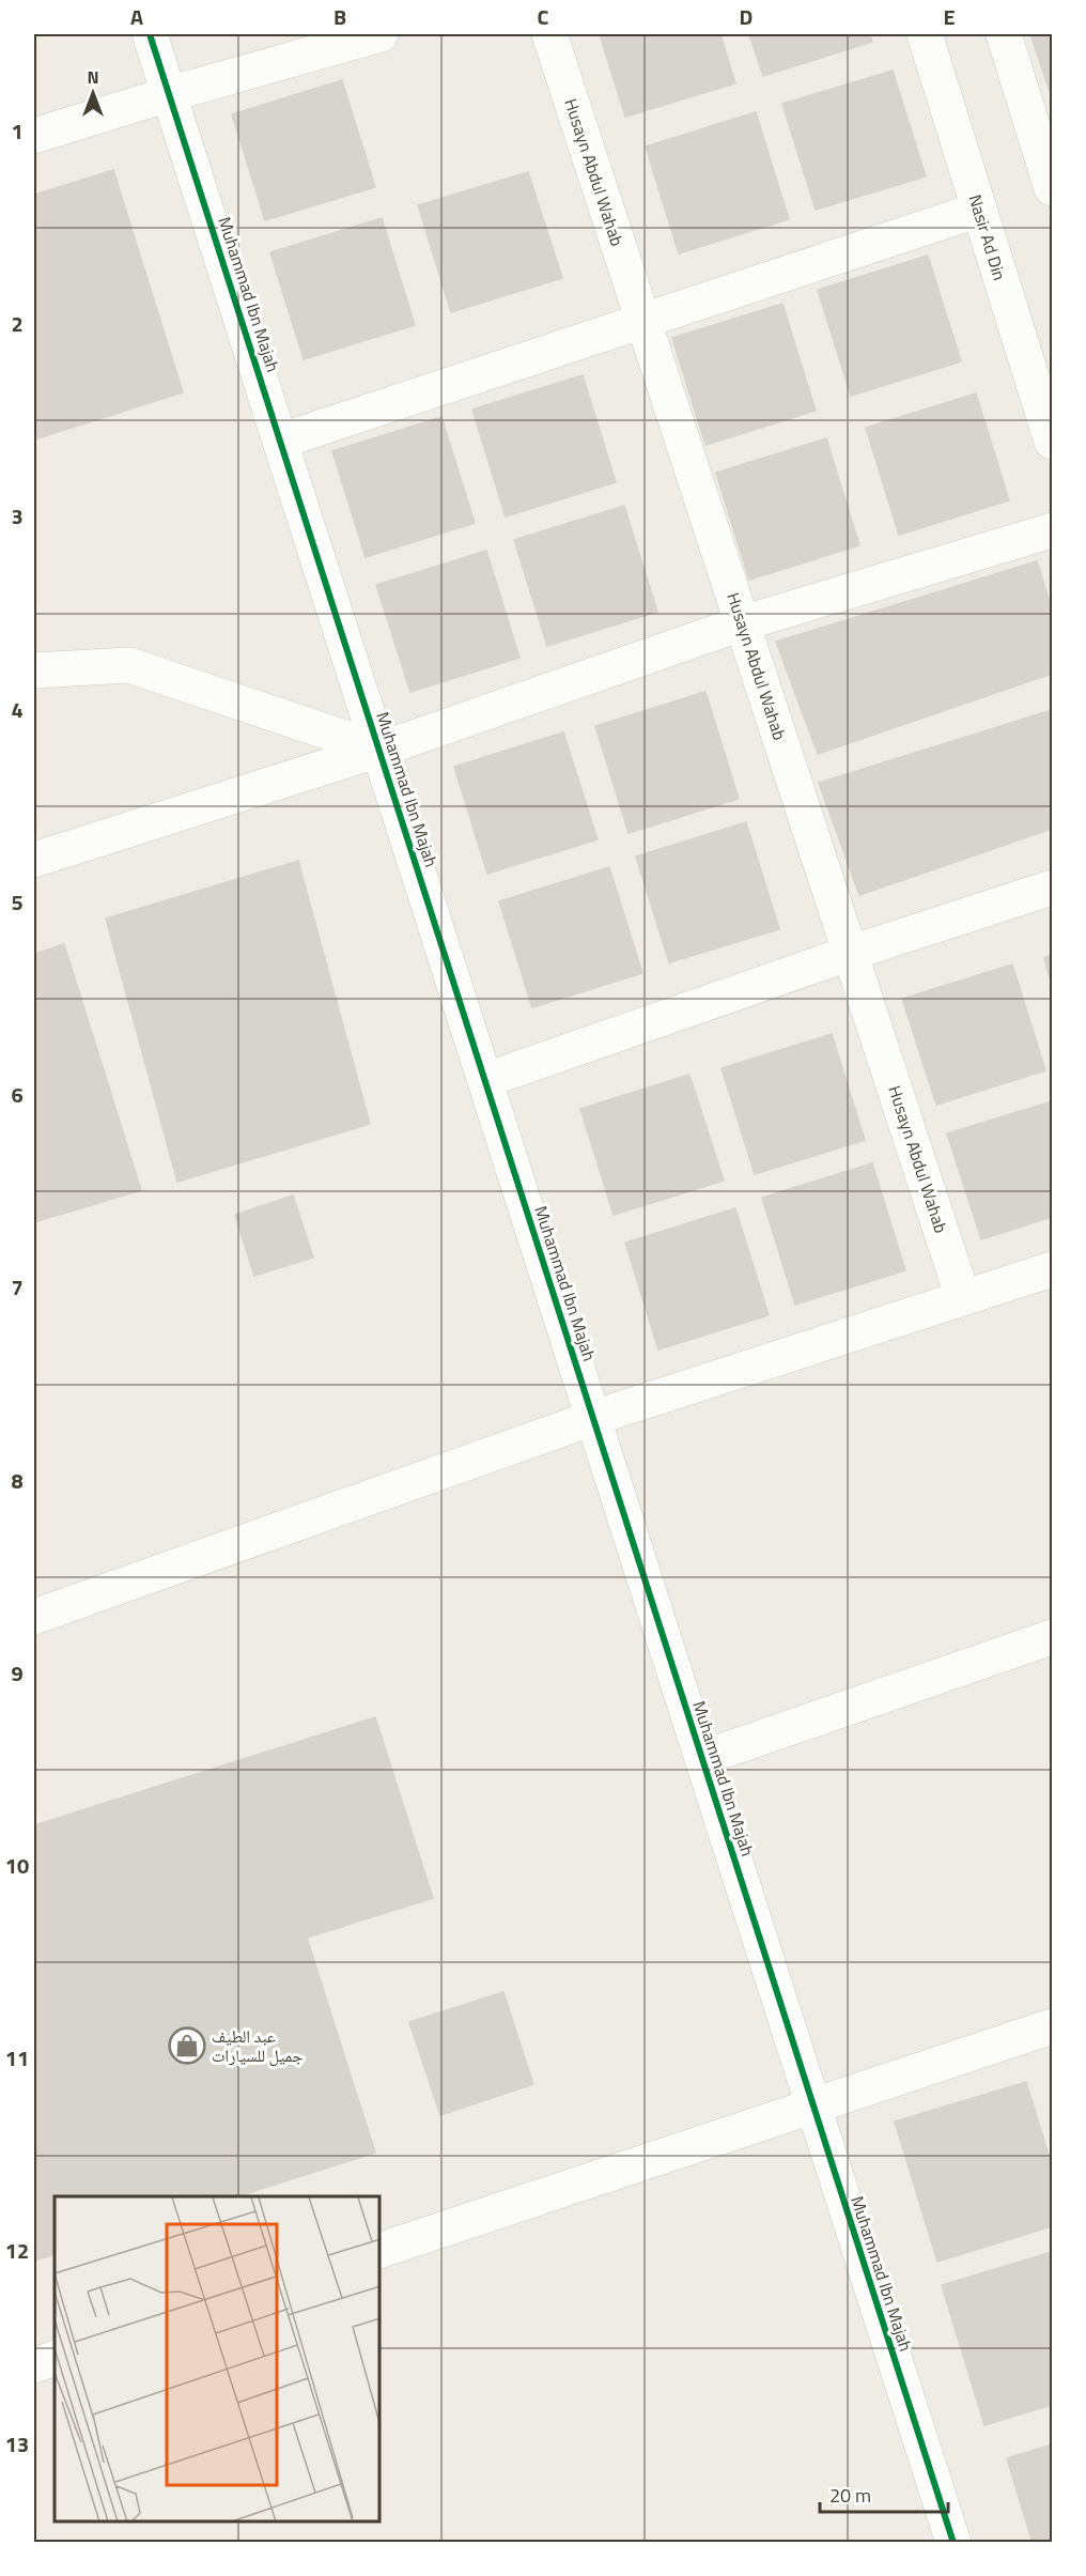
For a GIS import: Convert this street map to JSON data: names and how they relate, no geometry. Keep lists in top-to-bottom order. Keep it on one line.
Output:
{"streets":{"street":["Husayn Abdul Wahab","Nasir Ad Din","Muhammad Ibn Majah"]},"places":{"shop":["عبد الطيف جميل للسيارات"]},"scale_bar":"20 m","north":"top","grid":{"columns":["A","B","C","D","E"],"rows":["1","2","3","4","5","6","7","8","9","10","11","12","13"]}}
